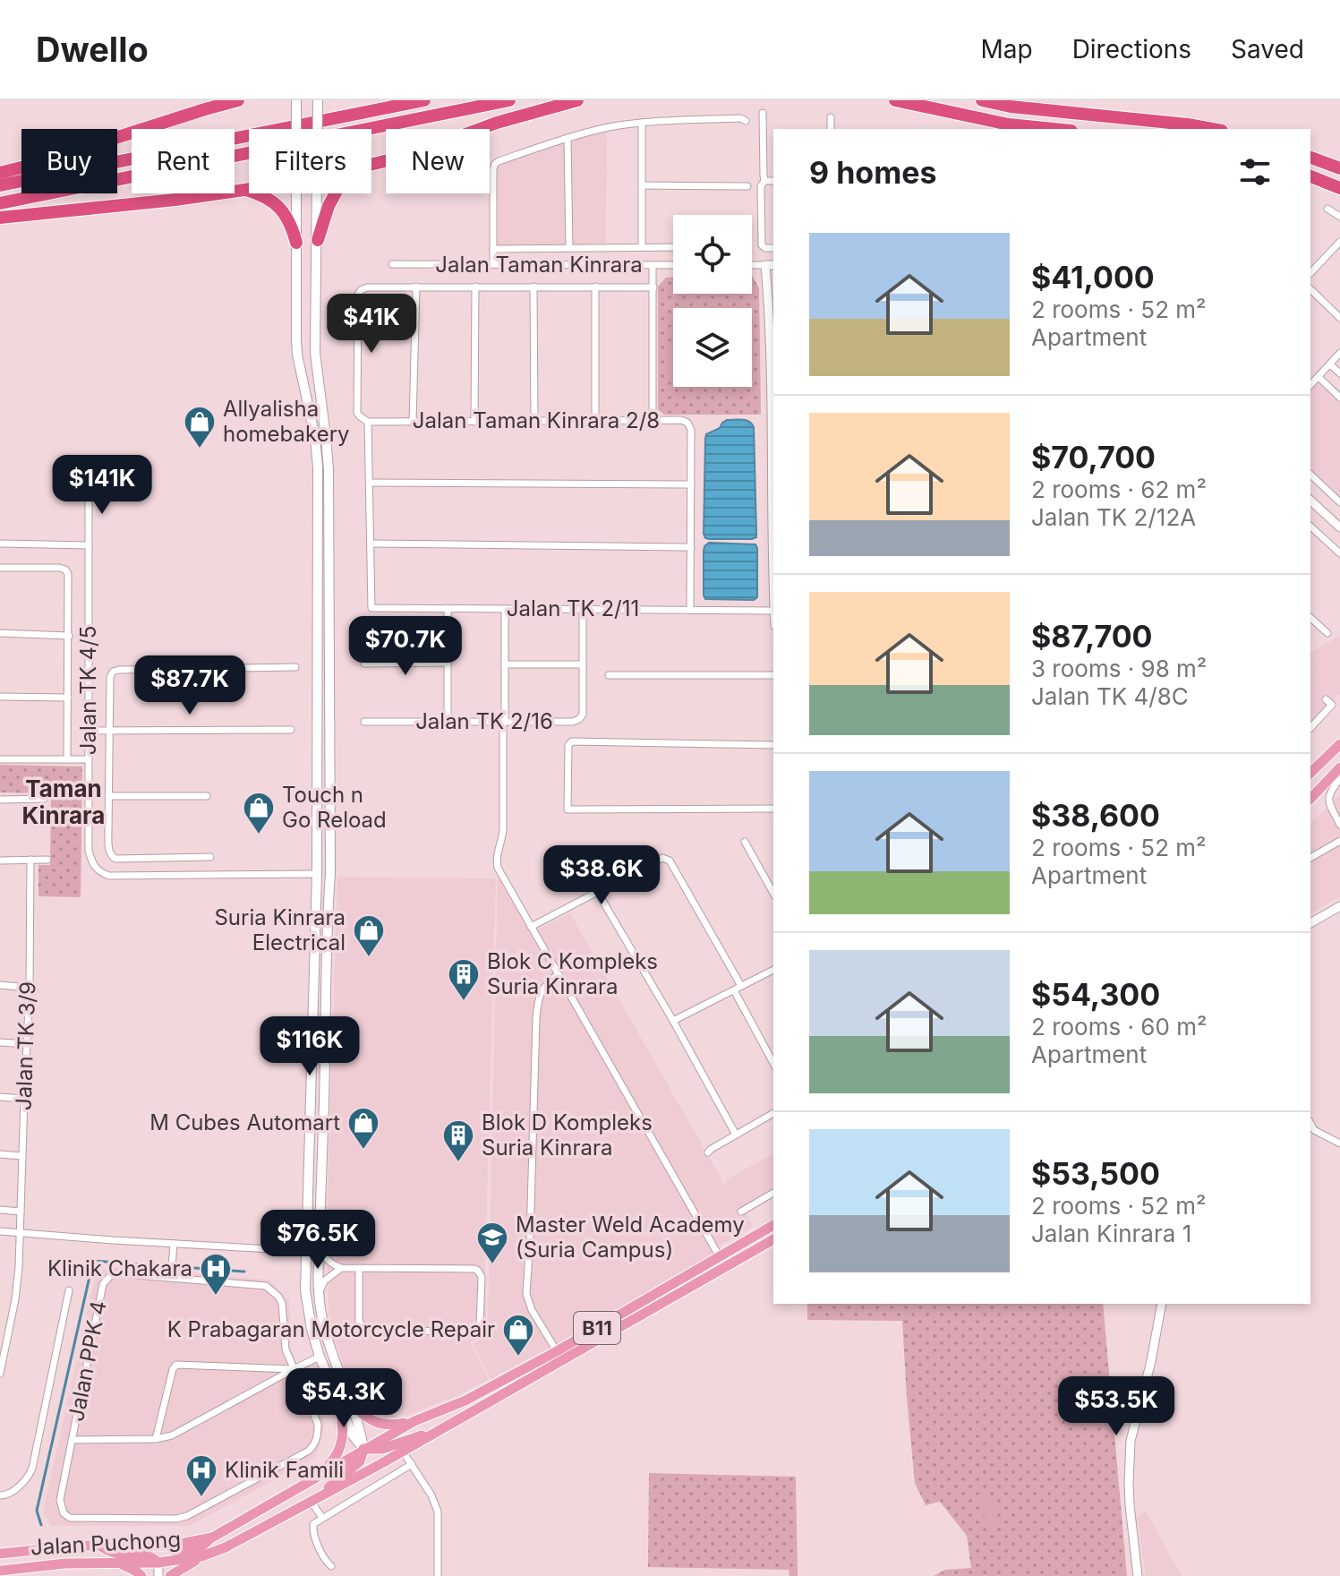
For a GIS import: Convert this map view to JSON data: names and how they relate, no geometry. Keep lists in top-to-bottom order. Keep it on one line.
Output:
{"streets":{"main road":["B11","Jalan Puchong"],"street":["Jalan Taman Kinrara","Jalan Taman Kinrara 2/8","Jalan TK 2/11","Jalan TK 4/5","Jalan TK 2/16","Jalan TK 3/9","Jalan PPK 4"]},"crossings":[["Jalan Taman Kinrara 2/8","Jalan TK 2/11"],["Jalan TK 2/11","Jalan TK 2/16"]],"districts":["Taman Kinrara"],"places":{"shop":["Allyalisha homebakery","Touch n Go Reload","Suria Kinrara Electrical","M Cubes Automart","K Prabagaran Motorcycle Repair"],"building":["Blok C Kompleks Suria Kinrara","Blok D Kompleks Suria Kinrara"],"school or university":["Master Weld Academy (Suria Campus)"],"hospital":["Klinik Chakara","Klinik Famili"]},"page":{"header":"Dwello","nav":["Map","Directions","Saved"],"chip":["Buy","Rent","Filters","New"],"heading":"9 homes","list":[{"name":"$41,000","note":"2 rooms · 52 m² · Apartment"},{"name":"$70,700","note":"2 rooms · 62 m² · Jalan TK 2/12A"},{"name":"$87,700","note":"3 rooms · 98 m² · Jalan TK 4/8C"},{"name":"$38,600","note":"2 rooms · 52 m² · Apartment"},{"name":"$54,300","note":"2 rooms · 60 m² · Apartment"},{"name":"$53,500","note":"2 rooms · 52 m² · Jalan Kinrara 1"}],"price":["$41K","$141K","$70.7K","$87.7K","$38.6K","$116K","$76.5K","$54.3K","$53.5K"]}}
